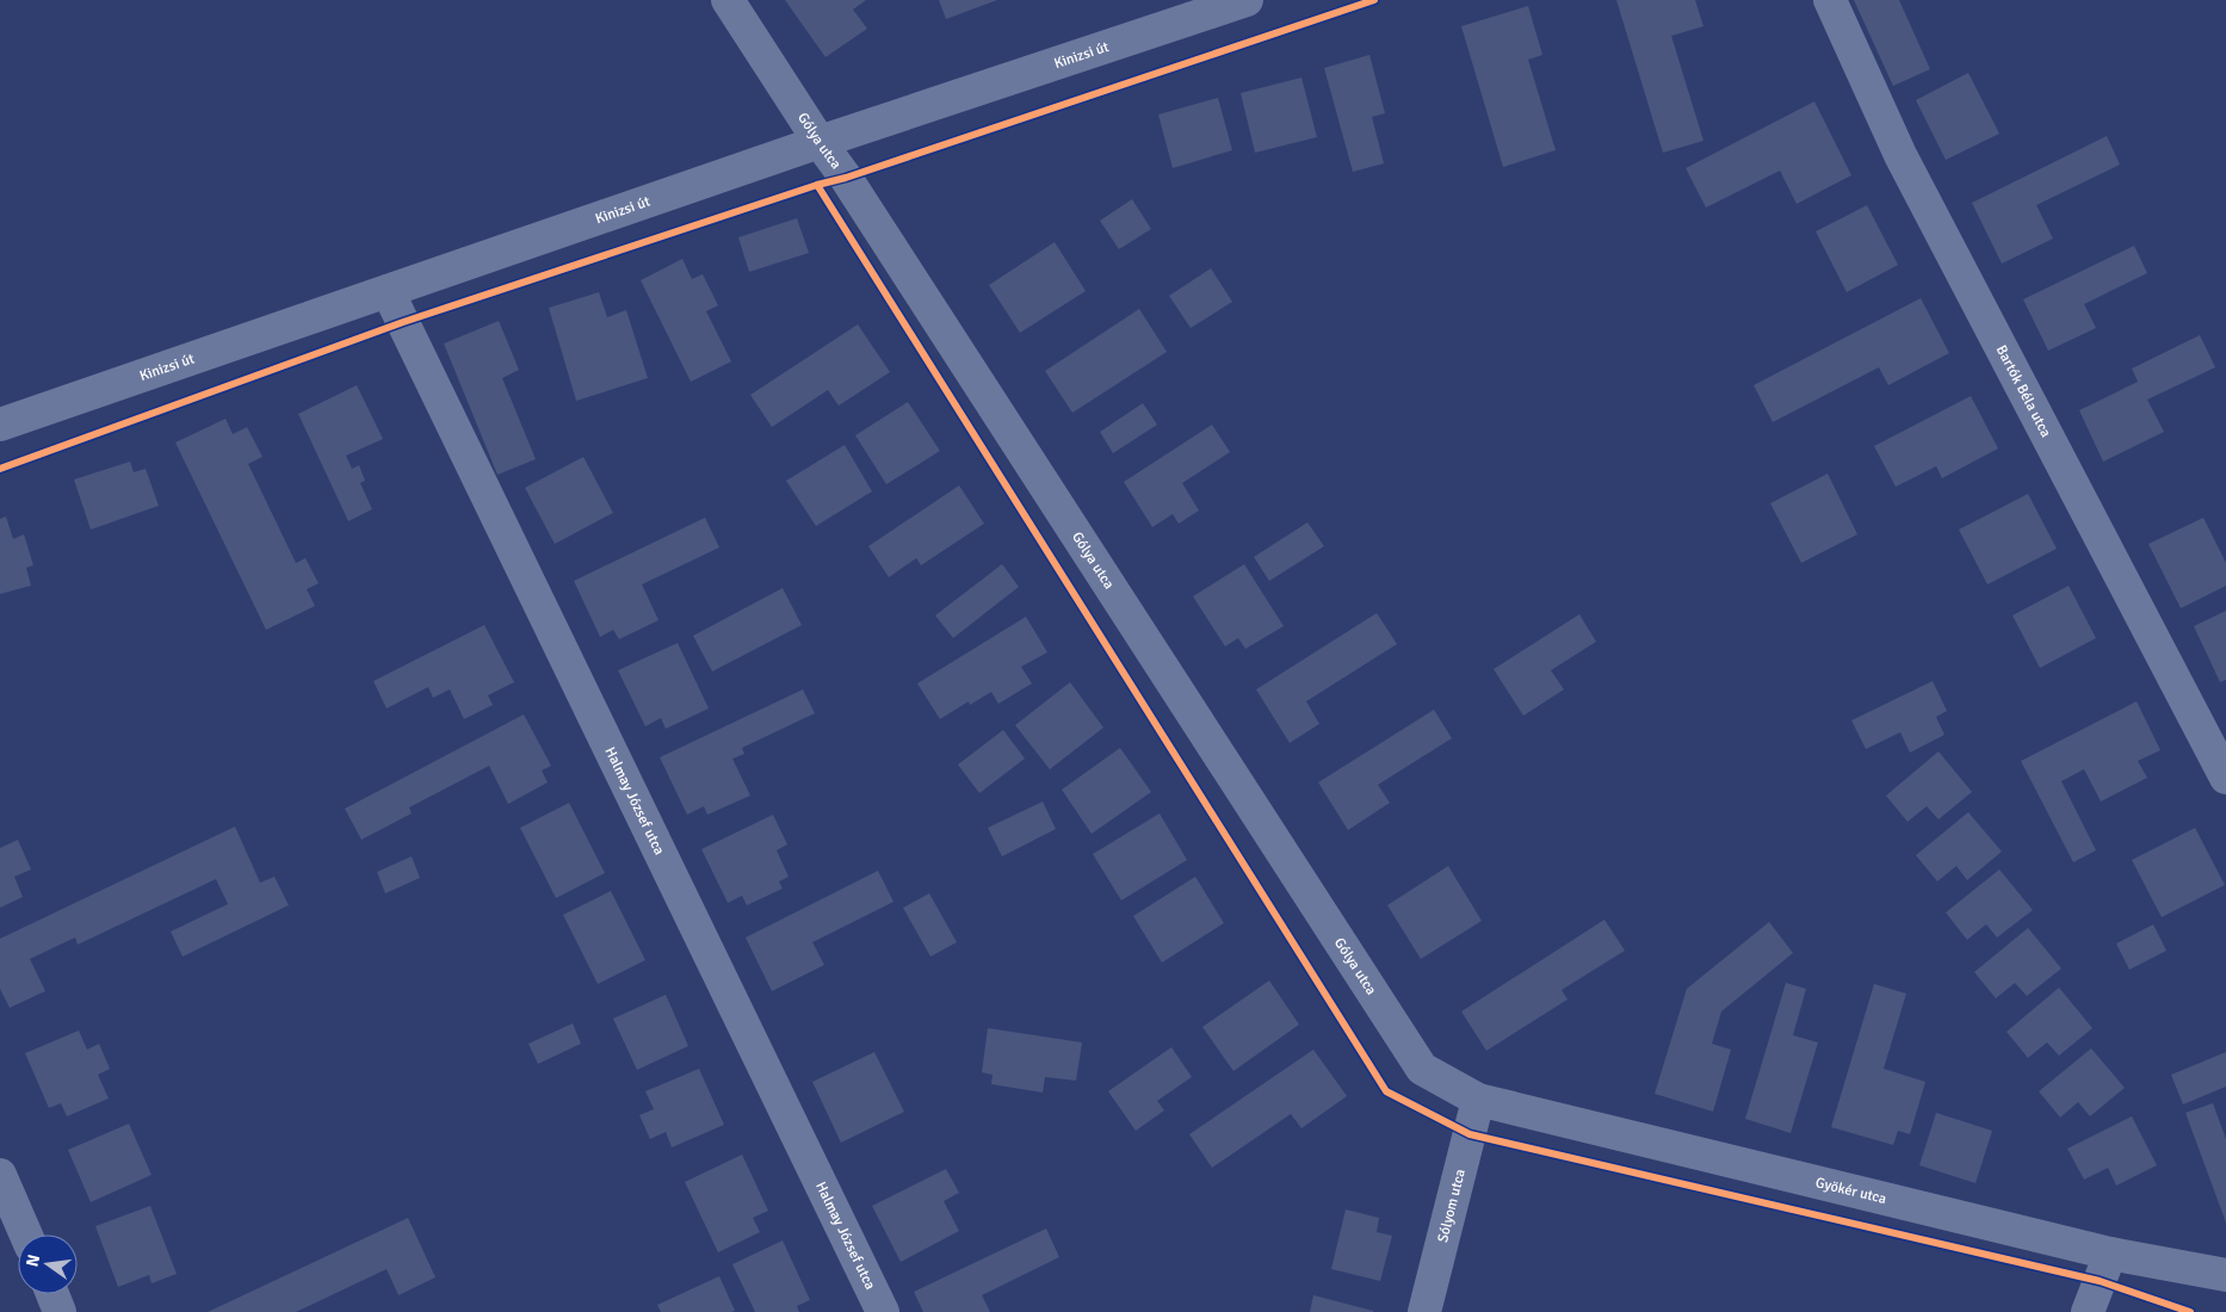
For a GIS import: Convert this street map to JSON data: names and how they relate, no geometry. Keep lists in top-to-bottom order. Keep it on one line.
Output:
{"streets":{"street":["Kinizsi út","Gólya utca","Bartók Béla utca","Halmay József utca","Gyökér utca","Sólyom utca"]},"crossings":[["Kinizsi út","Gólya utca"],["Kinizsi út","Halmay József utca"],["Gólya utca","Gyökér utca"],["Gólya utca","Sólyom utca"],["Gyökér utca","Sólyom utca"]],"north":"left"}
